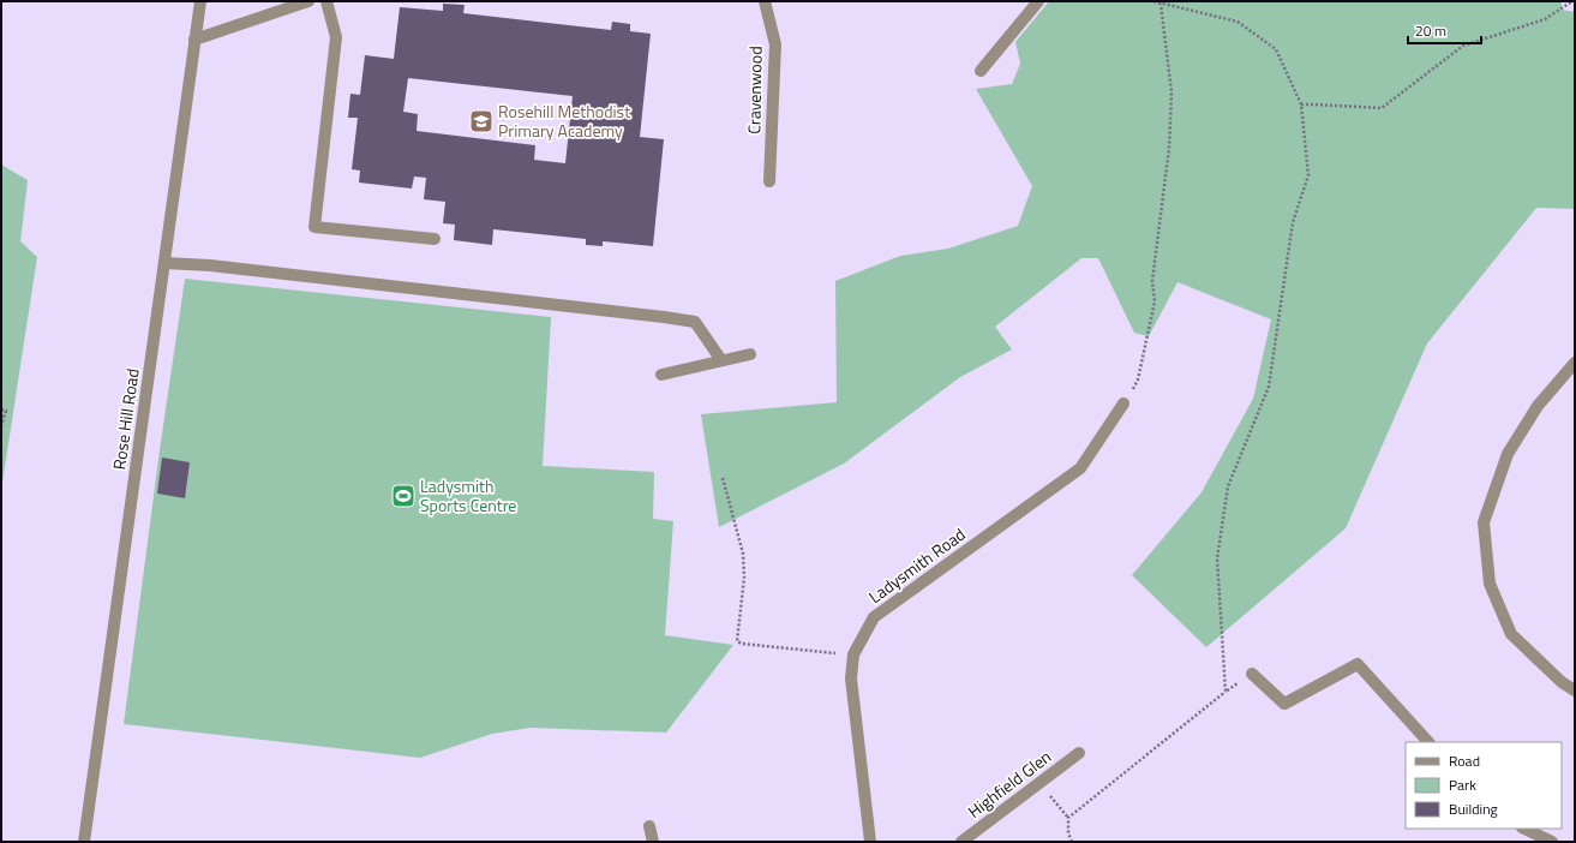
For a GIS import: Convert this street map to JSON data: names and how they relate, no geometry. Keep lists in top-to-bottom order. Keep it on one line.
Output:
{"streets":{"street":["Cravenwood","Rose Hill Road","Ladysmith Road","Highfield Glen"]},"places":{"school or university":["Rosehill Methodist Primary Academy"],"sports":["Ladysmith Sports Centre"]},"legend":["Road","Park","Building"],"scale_bar":"20 m"}
